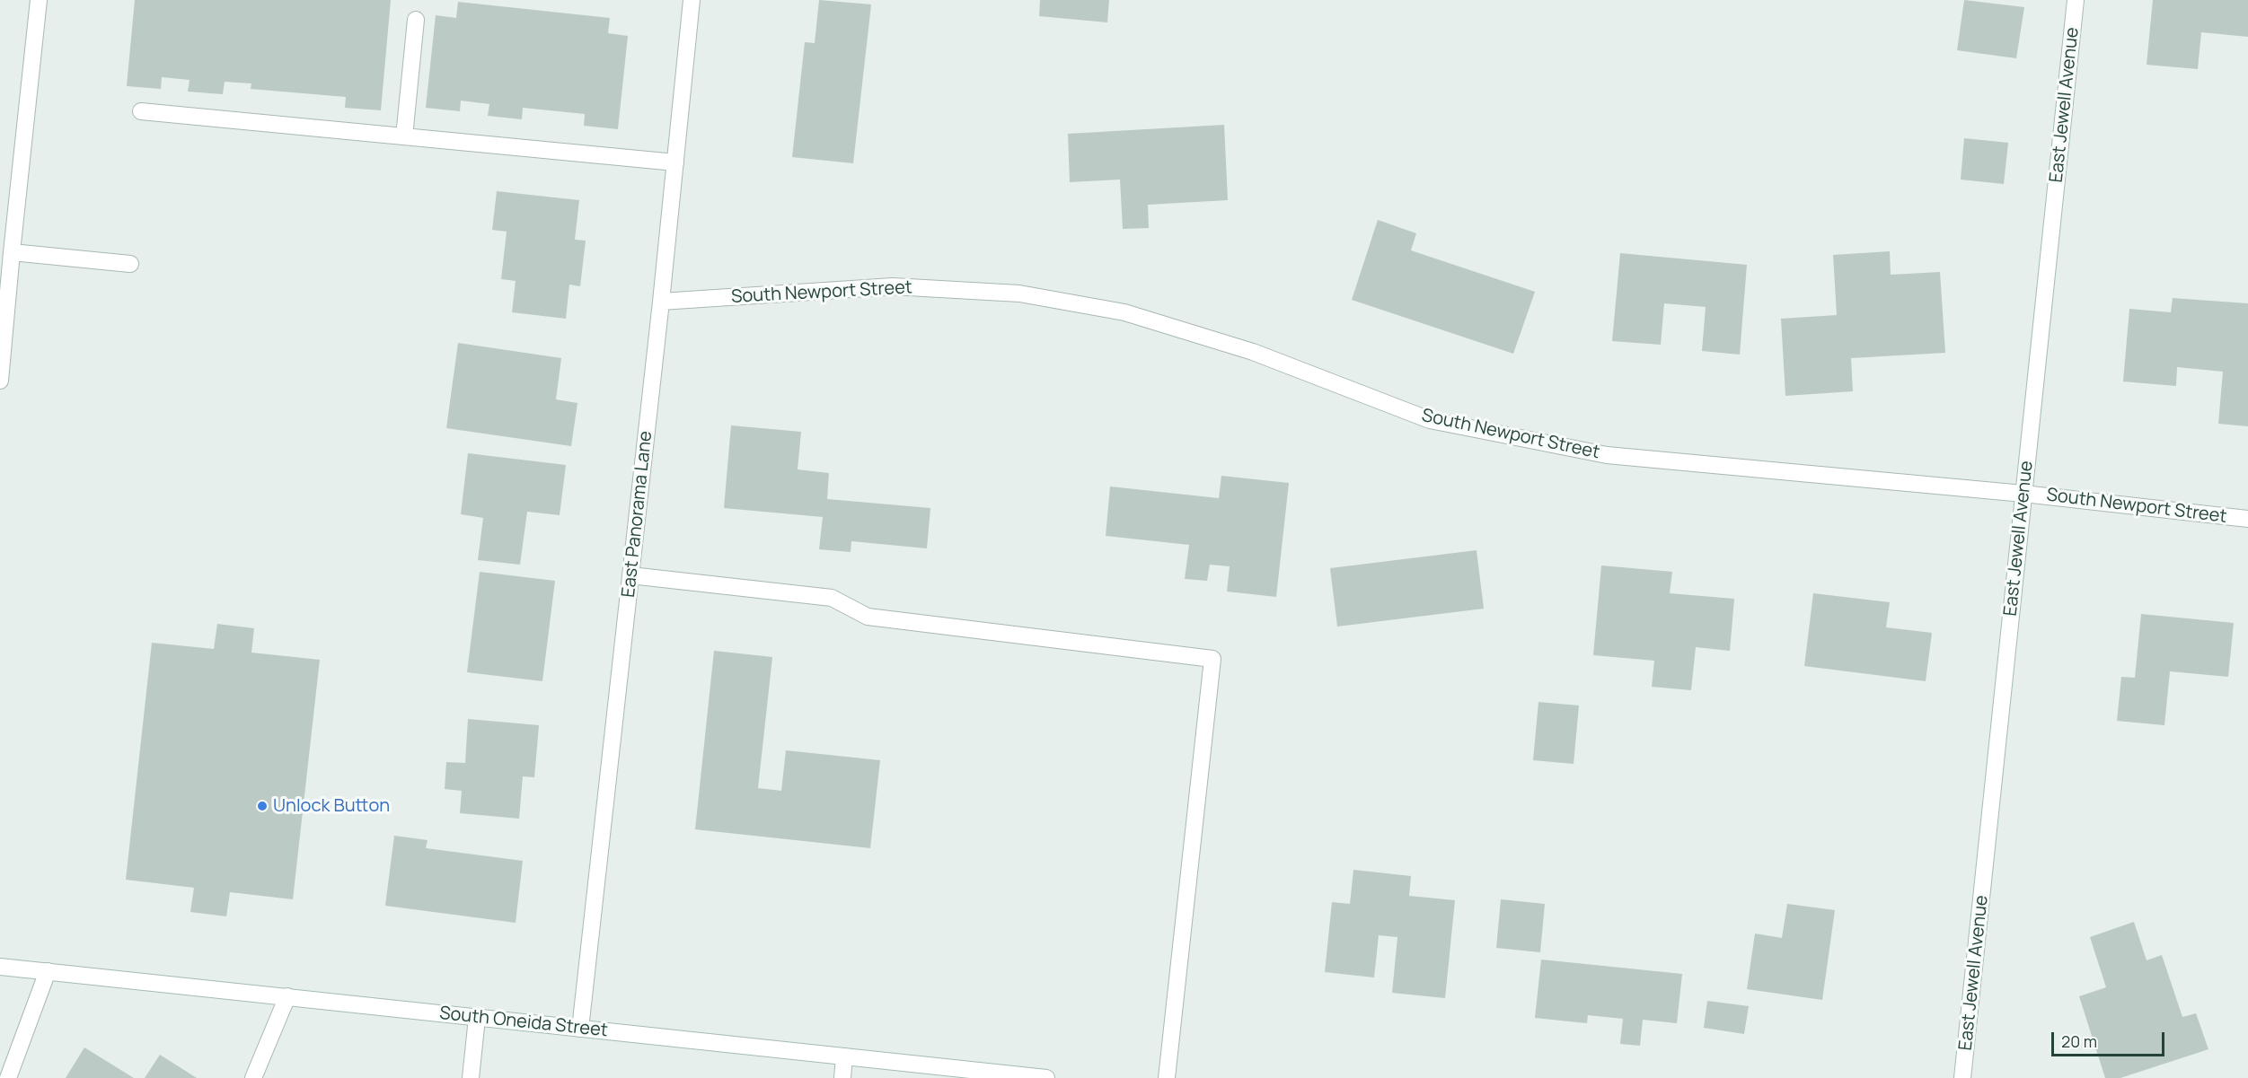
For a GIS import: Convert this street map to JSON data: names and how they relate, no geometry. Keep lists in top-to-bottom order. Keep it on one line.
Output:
{"streets":{"street":["East Jewell Avenue","South Newport Street","East Panorama Lane","South Oneida Street"]},"crossings":[["East Jewell Avenue","South Newport Street"],["South Newport Street","East Panorama Lane"],["East Panorama Lane","South Oneida Street"]],"places":["Unlock Button"],"scale_bar":"20 m"}
